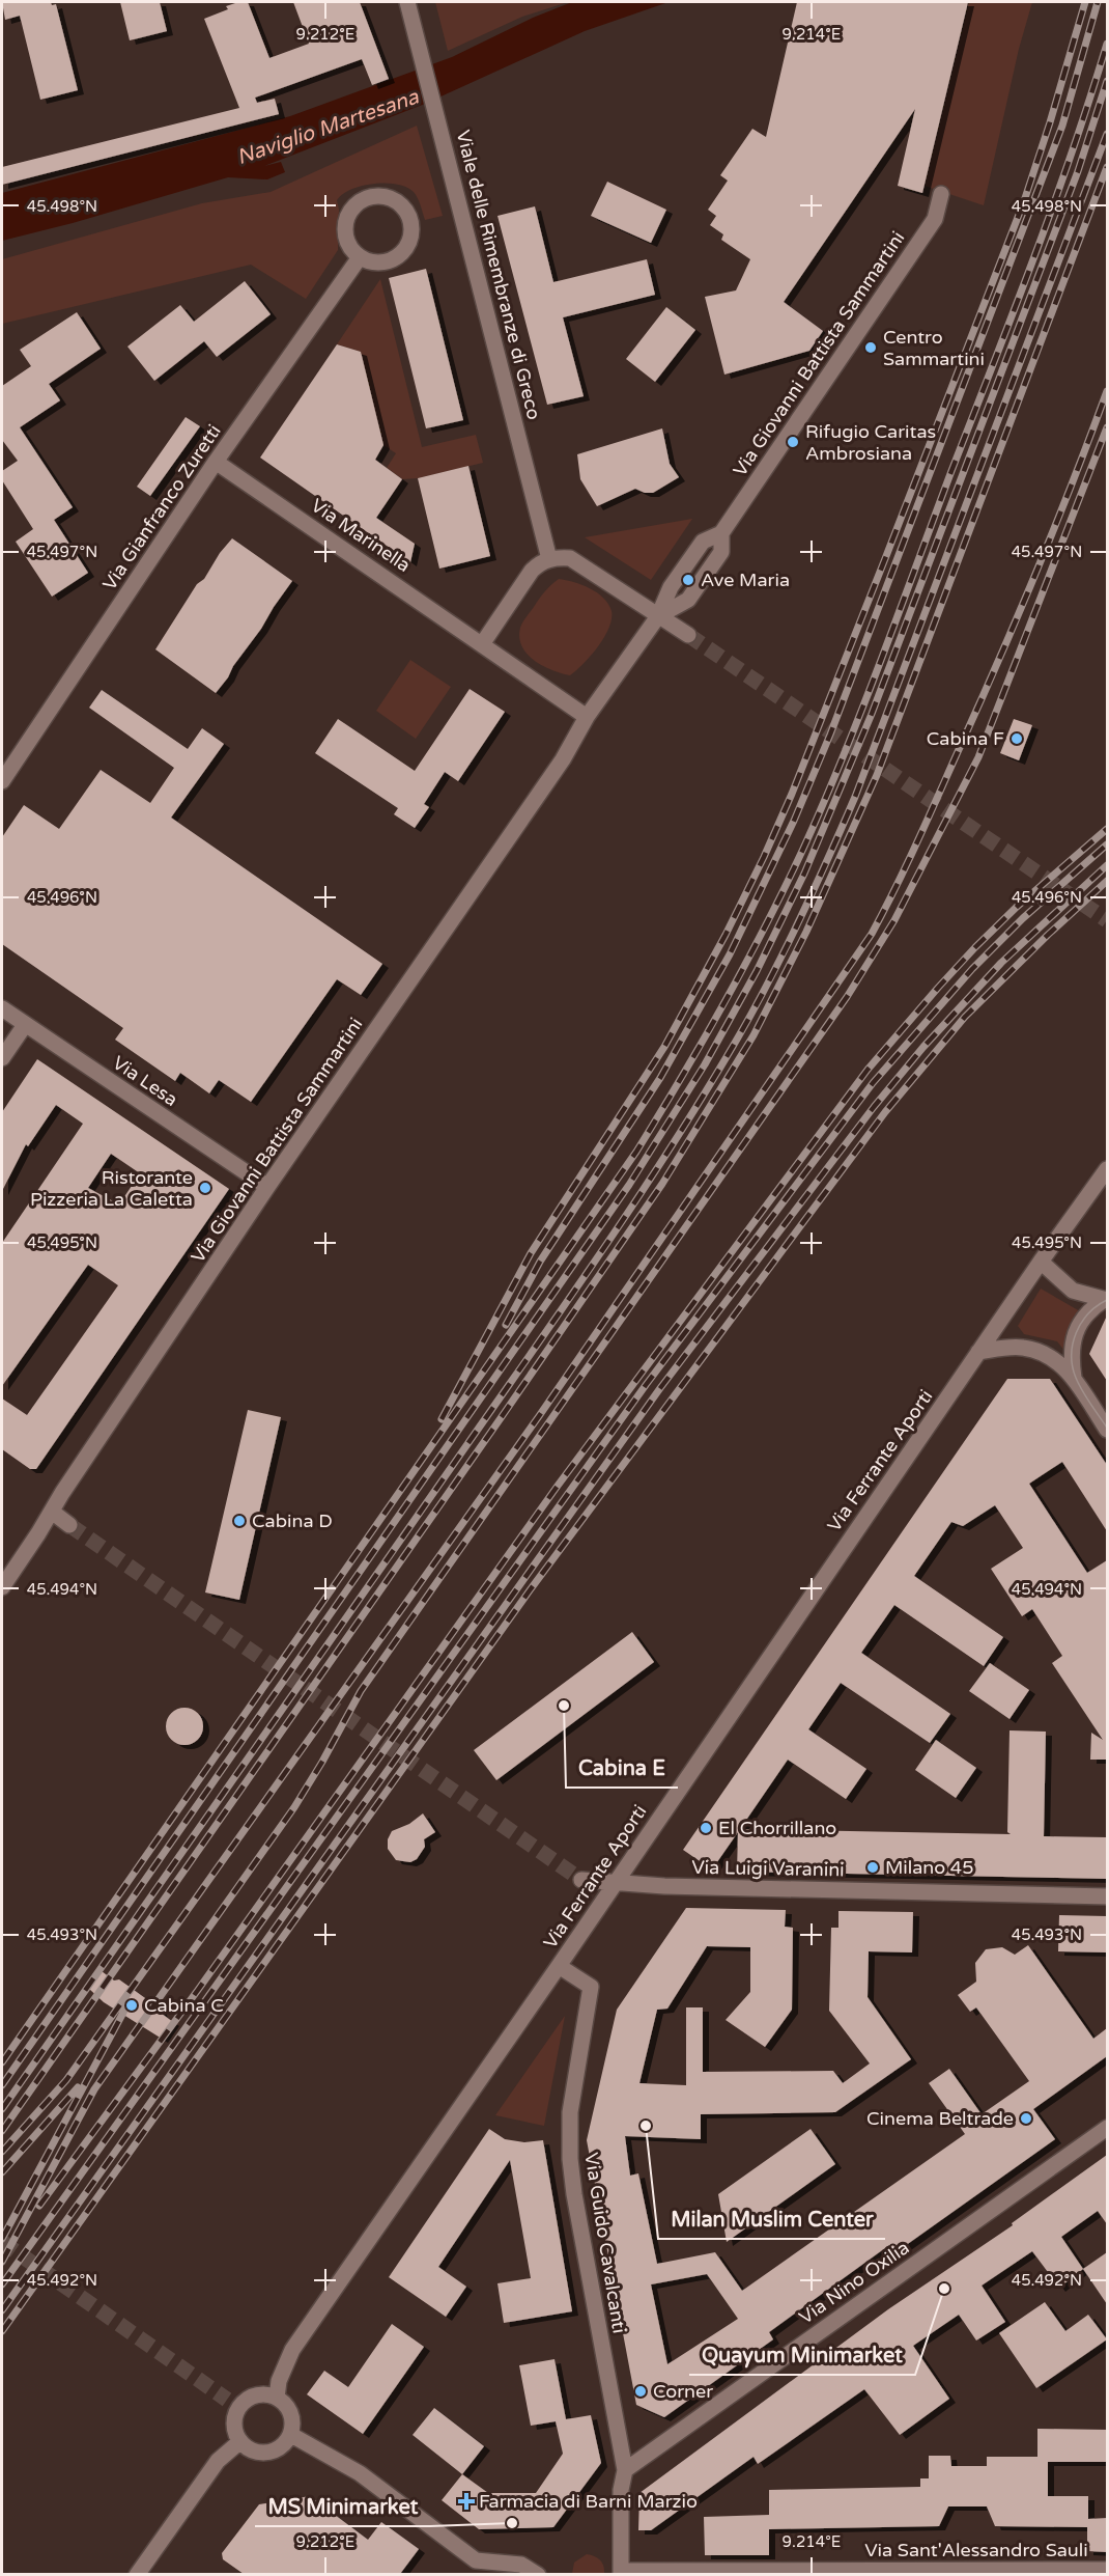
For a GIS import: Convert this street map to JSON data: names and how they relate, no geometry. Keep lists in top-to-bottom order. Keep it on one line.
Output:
{"streets":{"street":["Viale delle Rimembranze di Greco","Via Giovanni Battista Sammartini","Via Gianfranco Zuretti","Via Marinella","Via Lesa","Via Ferrante Aporti","Via Luigi Varanini","Via Guido Cavalcanti","Via Nino Oxilia","Via Sant'Alessandro Sauli"]},"crossings":[["Via Giovanni Battista Sammartini","Via Marinella"],["Via Giovanni Battista Sammartini","Via Lesa"],["Via Gianfranco Zuretti","Via Marinella"],["Via Ferrante Aporti","Via Luigi Varanini"],["Via Ferrante Aporti","Via Guido Cavalcanti"],["Via Guido Cavalcanti","Via Nino Oxilia"]],"water":["Naviglio Martesana"],"places":{"other":["Centro Sammartini","Rifugio Caritas Ambrosiana","Ave Maria","Cabina F","Ristorante Pizzeria La Caletta","Cabina D","Cabina E","El Chorrillano","Milano 45","Cabina C","Cinema Beltrade","Milan Muslim Center","Quayum Minimarket","Corner","MS Minimarket"],"health":["Farmacia di Barni Marzio"]},"coordinates":["9.212°E","9.214°E","45.498°N","45.497°N","45.496°N","45.495°N","45.494°N","45.493°N","45.492°N"]}
